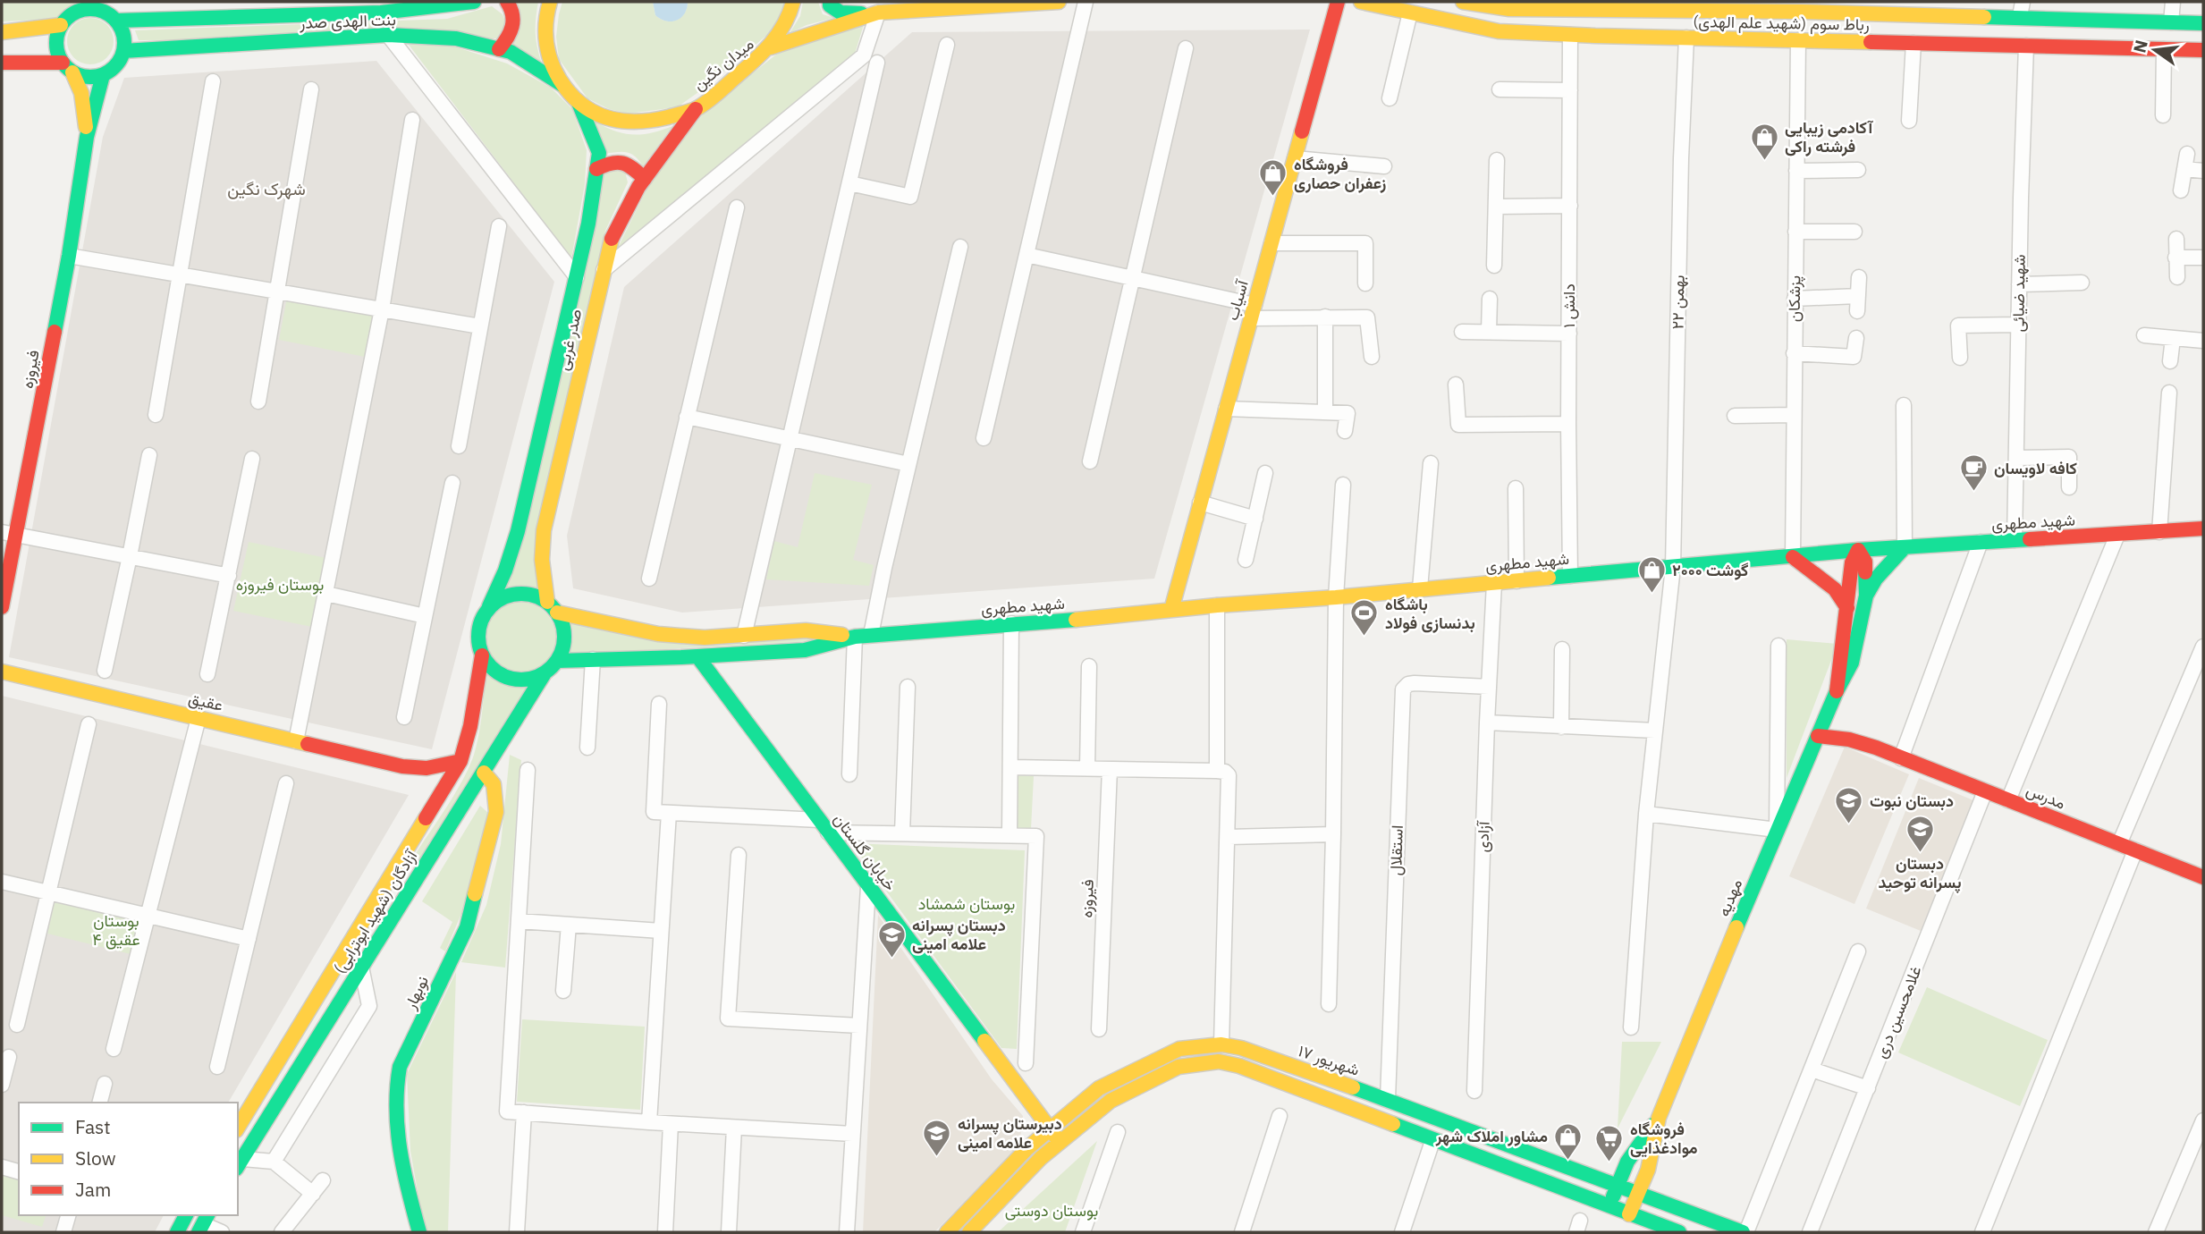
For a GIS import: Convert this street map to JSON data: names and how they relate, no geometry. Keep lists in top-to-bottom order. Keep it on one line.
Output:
{"streets":{"main road":["بنت الهدی صدر","رباط سوم (شهید علم الهدی)","میدان نگین","آسیاب","صدر غربی","فیروزه","شهید مطهری","عقیق","مدرس","خیابان گلستان","مهدیه","آزادگان (شهید ابوترابی)","نوبهار","۱۷ شهریور"],"street":["شهید ضیائی","پزشکان","۲۲ بهمن","دانش ۱","آزادی","استقلال","غلامحسین دری"]},"crossings":[["بنت الهدی صدر","میدان نگین"],["رباط سوم (شهید علم الهدی)","شهید ضیائی"],["رباط سوم (شهید علم الهدی)","پزشکان"],["رباط سوم (شهید علم الهدی)","۲۲ بهمن"],["رباط سوم (شهید علم الهدی)","دانش ۱"],["میدان نگین","صدر غربی"],["شهید ضیائی","شهید مطهری"],["پزشکان","شهید مطهری"],["آسیاب","شهید مطهری"],["۲۲ بهمن","شهید مطهری"],["دانش ۱","شهید مطهری"],["صدر غربی","شهید مطهری"],["صدر غربی","آزادگان (شهید ابوترابی)"],["شهید مطهری","آزادی"],["شهید مطهری","خیابان گلستان"],["شهید مطهری","مهدیه"],["شهید مطهری","آزادگان (شهید ابوترابی)"],["مدرس","غلامحسین دری"],["آزادی","استقلال"],["استقلال","۱۷ شهریور"],["خیابان گلستان","۱۷ شهریور"],["مهدیه","۱۷ شهریور"],["آزادگان (شهید ابوترابی)","نوبهار"]],"districts":["شهرک نگین"],"parks":["بوستان فیروزه","بوستان شمشاد","بوستان عقیق ۴","بوستان دوستی"],"places":{"shop":["آکادمی زیبایی فرشته راکی","فروشگاه زعفران حصاری","گوشت ۲۰۰۰","مشاور املاک شهر"],"cafe":["کافه لاویسان"],"sports":["باشگاه بدنسازی فولاد"],"school or university":["دبستان نبوت","دبستان پسرانه توحید","دبستان پسرانه علامه امینی","دبیرستان پسرانه علامه امینی"],"supermarket":["فروشگاه موادغذایی"]},"legend":["Fast","Slow","Jam"],"north":"left"}
